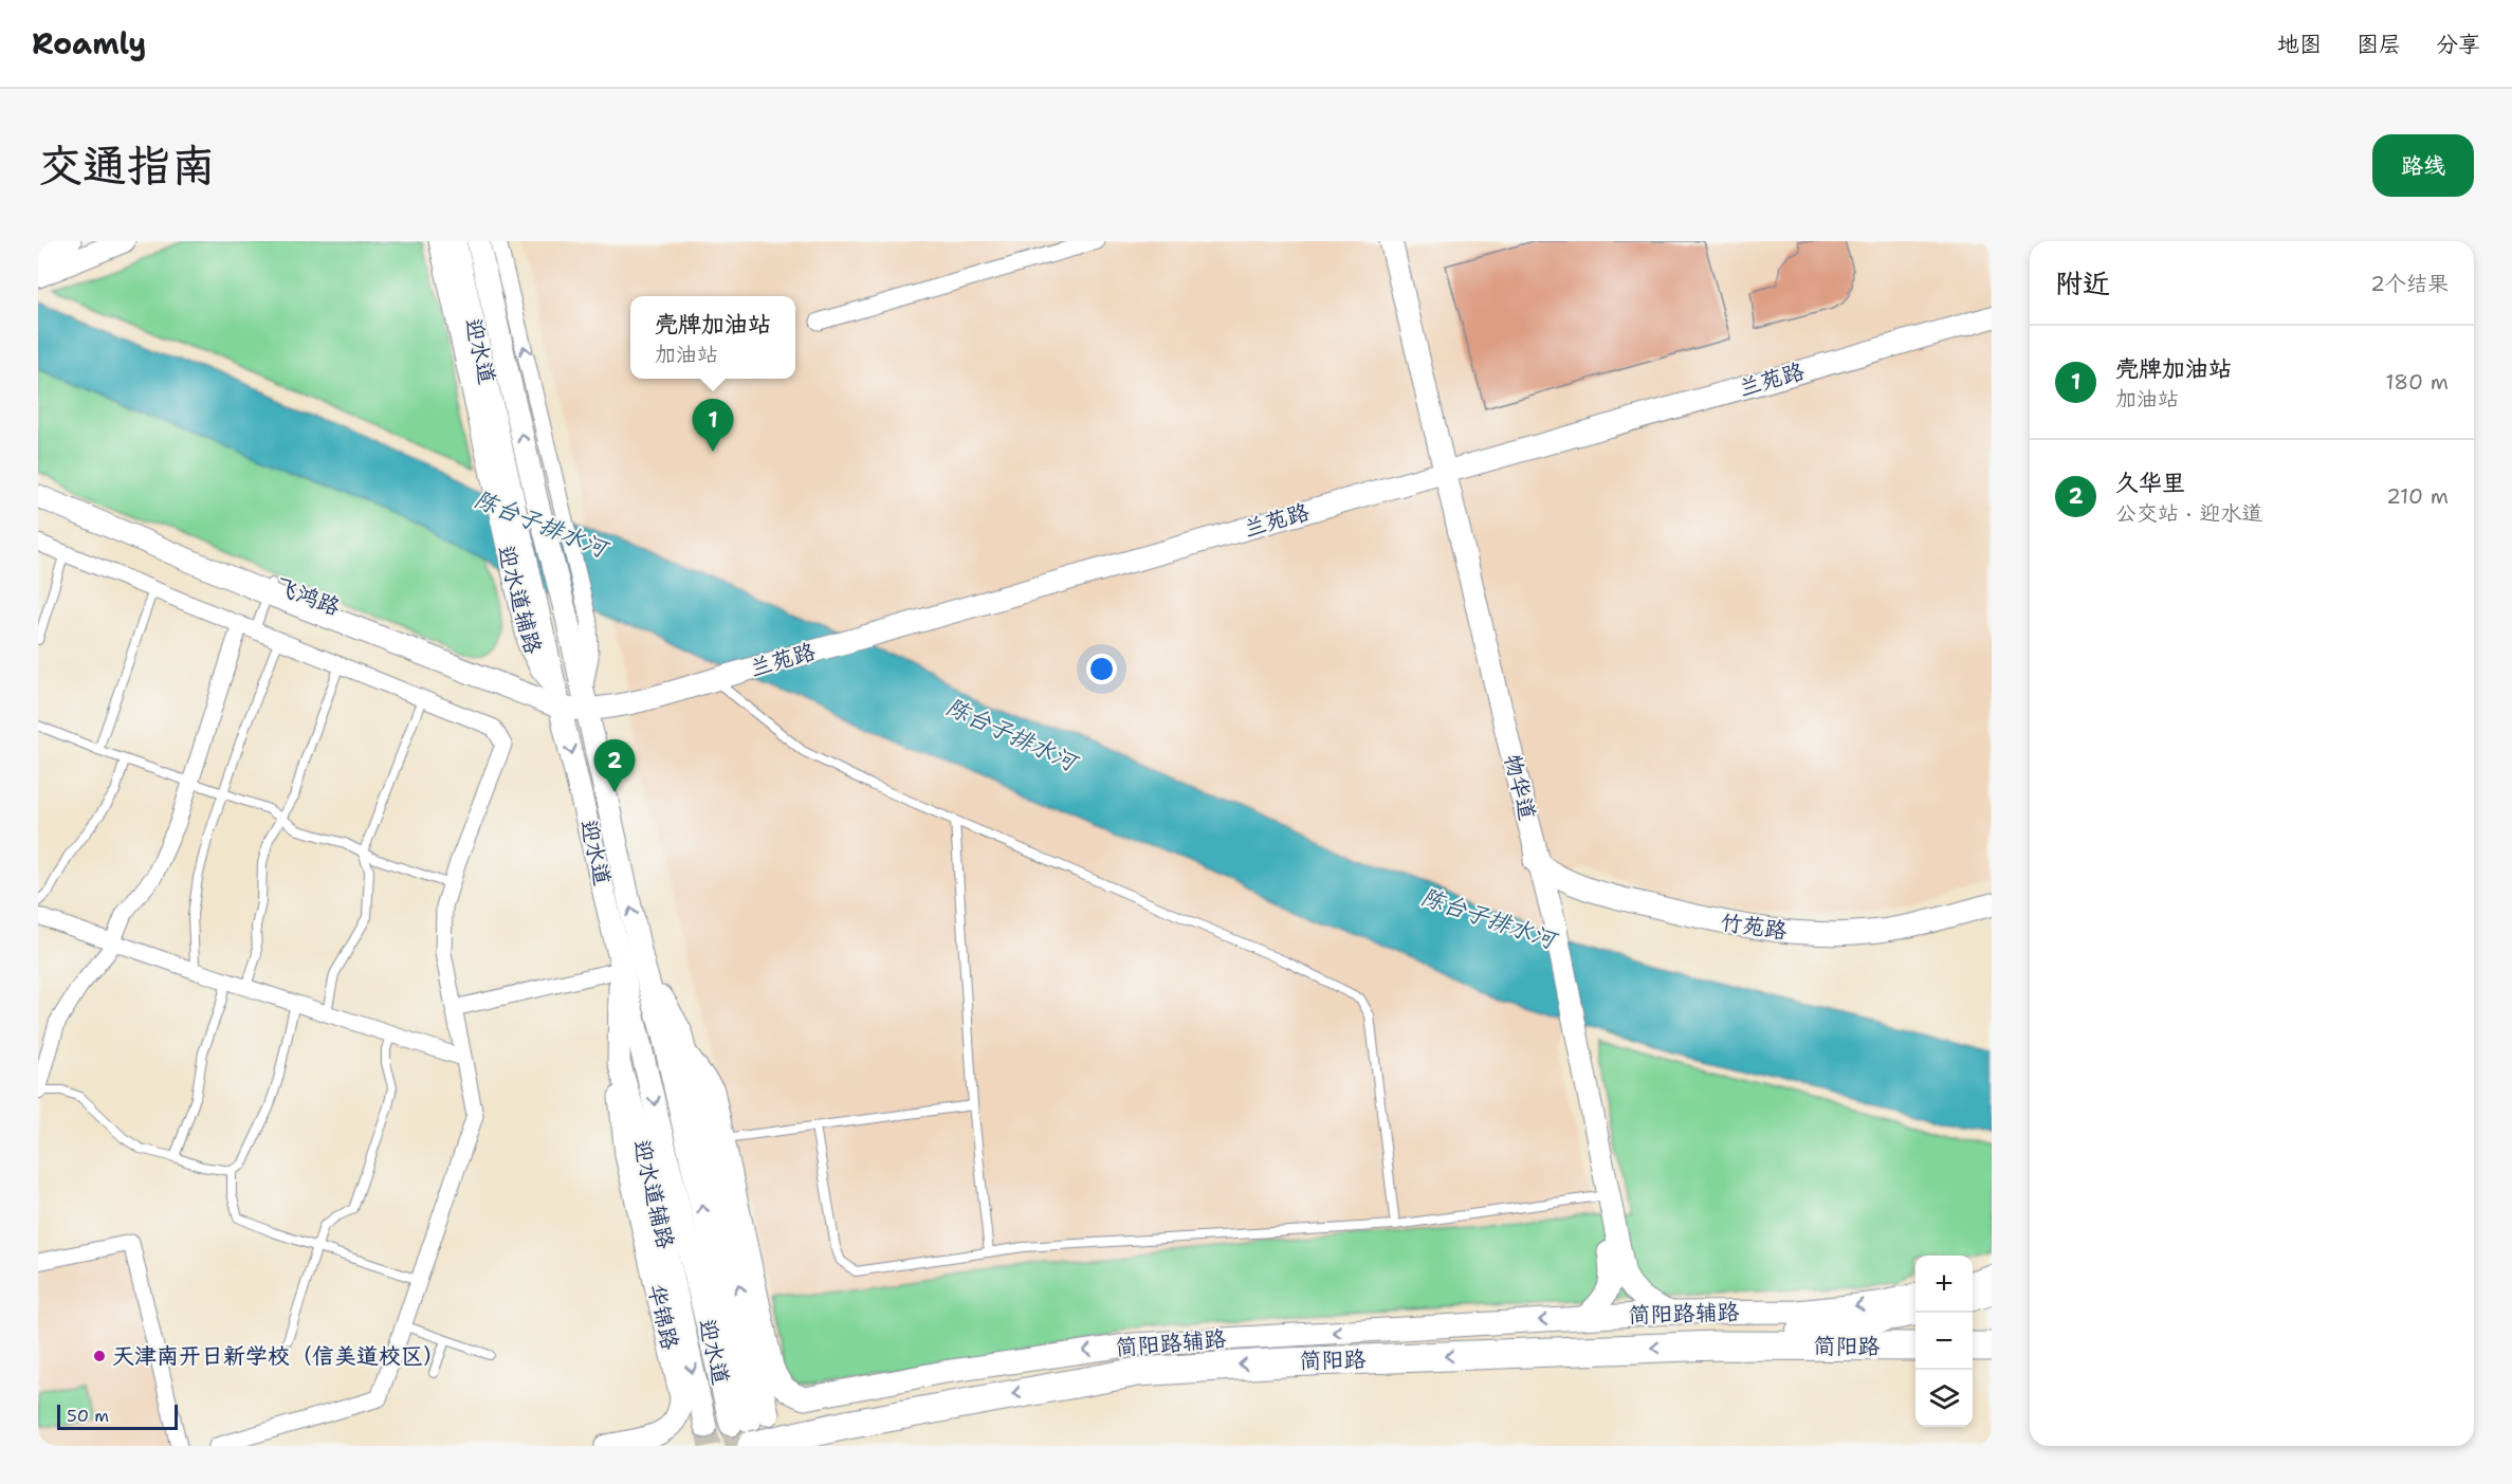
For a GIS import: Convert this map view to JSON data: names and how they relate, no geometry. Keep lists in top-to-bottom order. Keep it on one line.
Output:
{"streets":{"highway":["简阳路"],"street":["迎水道","兰苑路","飞鸿路","迎水道辅路","物华道","竹苑路","简阳路辅路","华锦路"]},"crossings":[["迎水道","兰苑路"],["迎水道","飞鸿路"],["迎水道","迎水道辅路"],["迎水道","简阳路"],["兰苑路","飞鸿路"],["兰苑路","迎水道辅路"],["兰苑路","物华道"],["飞鸿路","迎水道辅路"],["迎水道辅路","华锦路"],["物华道","竹苑路"],["物华道","简阳路辅路"]],"one_way":["简阳路辅路","简阳路"],"water":["陈台子排水河"],"places":["天津南开日新学校（信美道校区）"],"scale_bar":"50 m","page":{"header":"Roamly","nav":["地图","图层","分享"],"buttons":"路线","title":"交通指南","heading":["附近","2个结果"],"popup":["壳牌加油站","加油站"],"list":[{"mark":"1","name":"壳牌加油站","note":"加油站","value":"180 m"},{"mark":"2","name":"久华里","note":"公交站 · 迎水道","value":"210 m"}],"pins":["1","2"],"map_buttons":["+","−"],"scale":"50 m"}}
